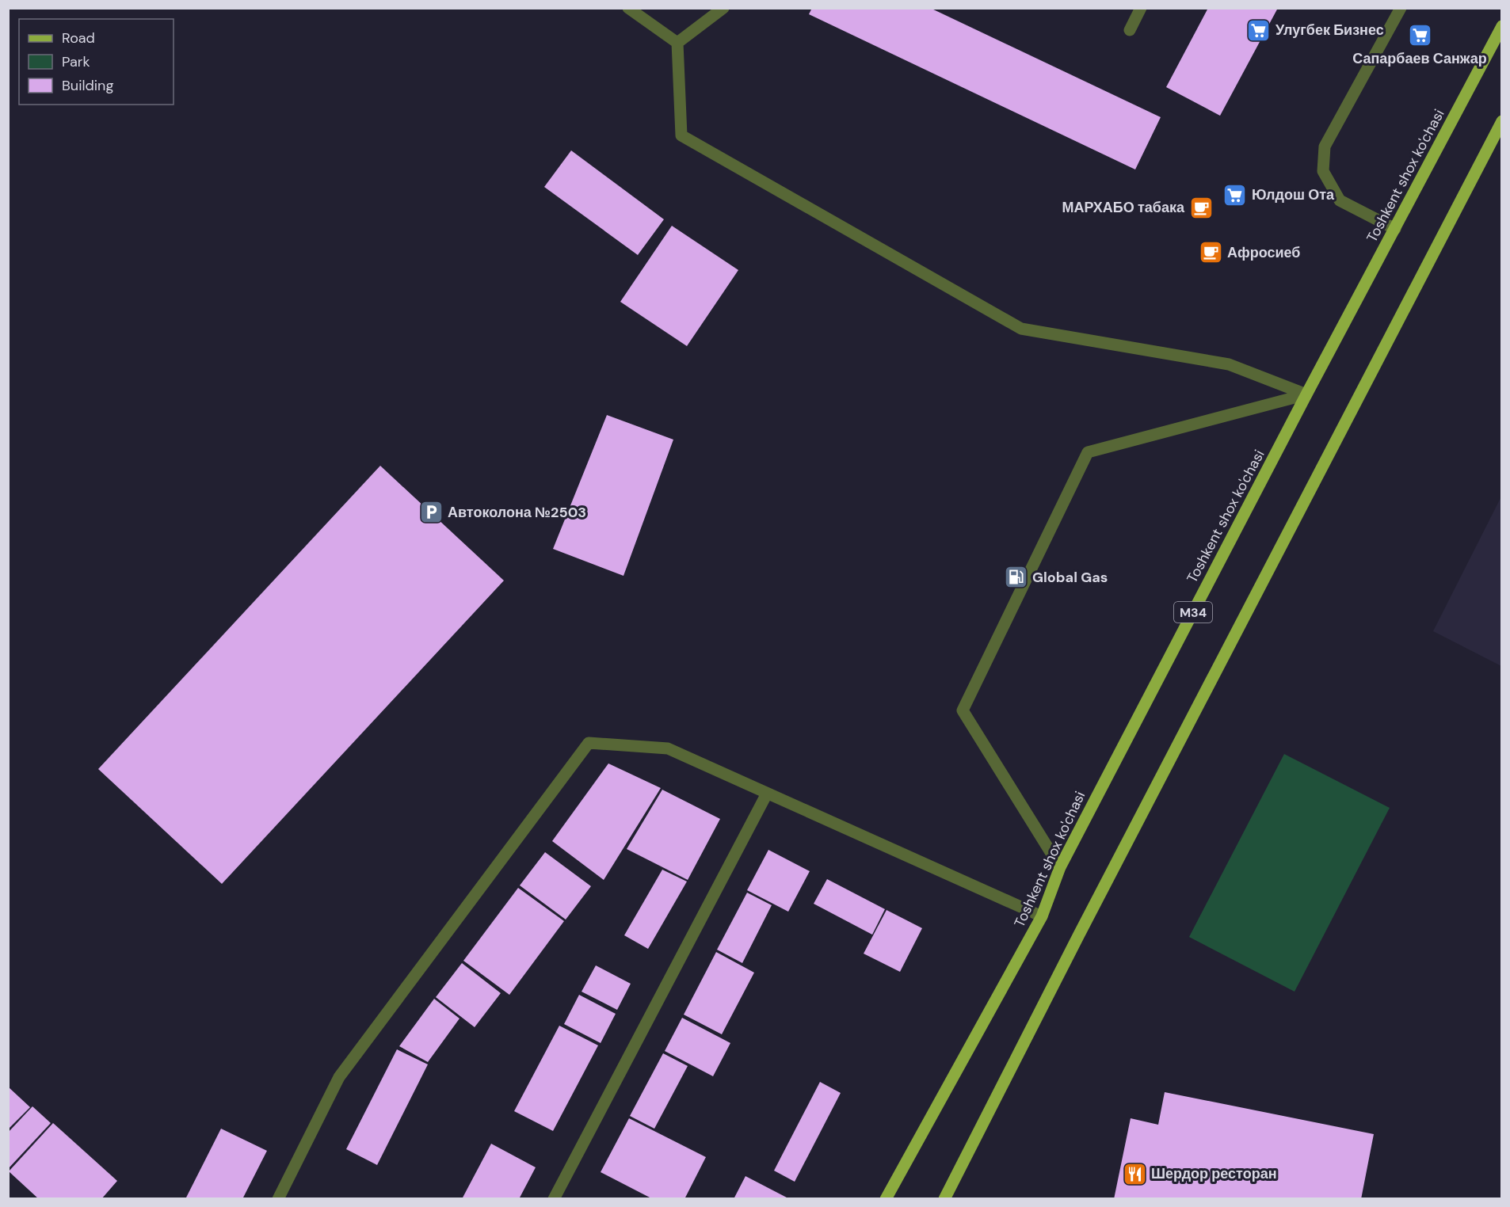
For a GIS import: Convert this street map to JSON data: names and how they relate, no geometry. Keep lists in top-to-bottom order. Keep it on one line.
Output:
{"streets":{"main road":["Toshkent shox ko'chasi","M34"]},"places":{"supermarket":["Улугбек Бизнес","Сапарбаев Санжар","Юлдош Ота"],"cafe":["МАРХАБО табака","Афросиеб"],"parking":["Автоколона №2503"],"fuel station":["Global Gas"],"restaurant":["Шердор ресторан"]},"legend":["Road","Park","Building"]}
